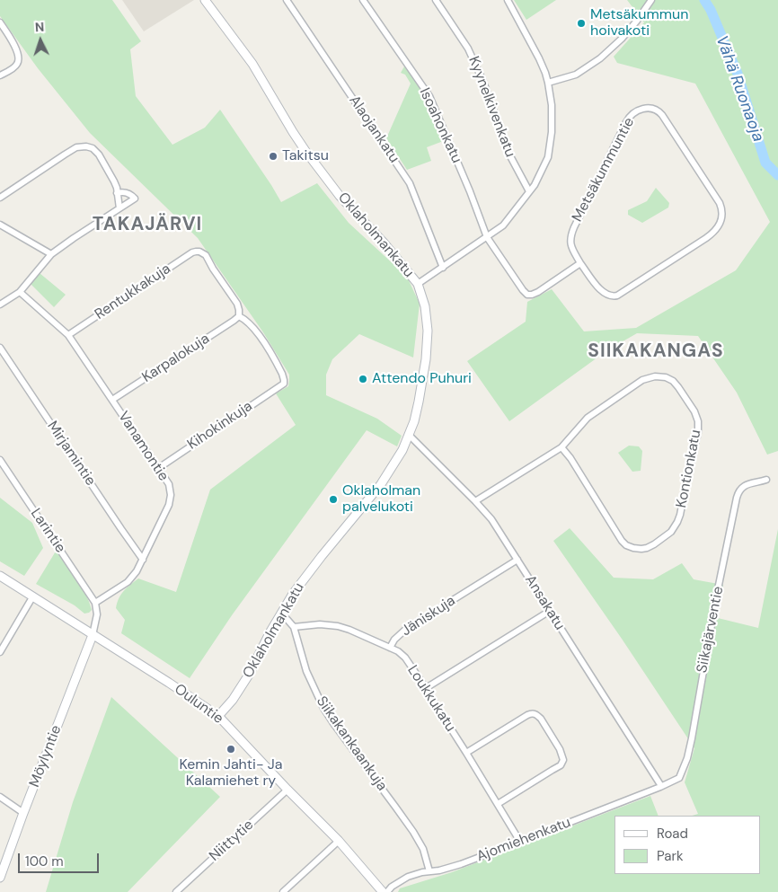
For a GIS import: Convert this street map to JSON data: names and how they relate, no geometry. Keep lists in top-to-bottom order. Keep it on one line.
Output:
{"streets":{"street":["Kyynelkivenkatu","Isoahonkatu","Alaojankatu","Metsäkummuntie","Oklaholmankatu","Rentukkakuja","Karpalokuja","Kihokinkuja","Vanamontie","Mirjamintie","Kontionkatu","Larintie","Ansakatu","Jäniskuja","Siikajärventie","Loukkukatu","Ouluntie","Siikakankaankuja","Möylyntie","Ajomiehenkatu","Niittytie"]},"crossings":[["Oklaholmankatu","Ansakatu"],["Oklaholmankatu","Ouluntie"],["Rentukkakuja","Karpalokuja"],["Rentukkakuja","Kihokinkuja"],["Rentukkakuja","Vanamontie"],["Karpalokuja","Kihokinkuja"],["Karpalokuja","Vanamontie"],["Kihokinkuja","Vanamontie"],["Vanamontie","Mirjamintie"],["Vanamontie","Larintie"],["Kontionkatu","Ansakatu"],["Ansakatu","Jäniskuja"],["Ansakatu","Siikajärventie"],["Ansakatu","Ajomiehenkatu"],["Jäniskuja","Loukkukatu"],["Siikajärventie","Ajomiehenkatu"],["Loukkukatu","Siikakankaankuja"],["Loukkukatu","Ajomiehenkatu"],["Ouluntie","Möylyntie"],["Ouluntie","Niittytie"],["Siikakankaankuja","Ajomiehenkatu"]],"districts":["TAKAJÄRVI","SIIKAKANGAS"],"water":["Vähä Ruonaoja"],"places":["Metsäkummun hoivakoti","Takitsu","Attendo Puhuri","Oklaholman palvelukoti","Kemin Jahti- Ja Kalamiehet ry"],"legend":["Road","Park"],"scale_bar":"100 m","north":"top"}
